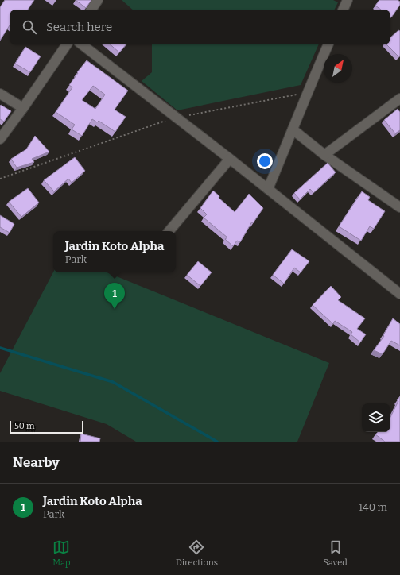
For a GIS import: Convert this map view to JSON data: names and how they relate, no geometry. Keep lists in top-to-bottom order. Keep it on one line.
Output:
{"scale_bar":"50 m","north":"top right","page":{"search":"Search here","popup":["Jardin Koto Alpha","Park"],"pins":"1","scale":"50 m","heading":"Nearby","list":[{"mark":"1","name":"Jardin Koto Alpha","note":"Park","value":"140 m"}],"nav":["Map","Directions","Saved"]}}
